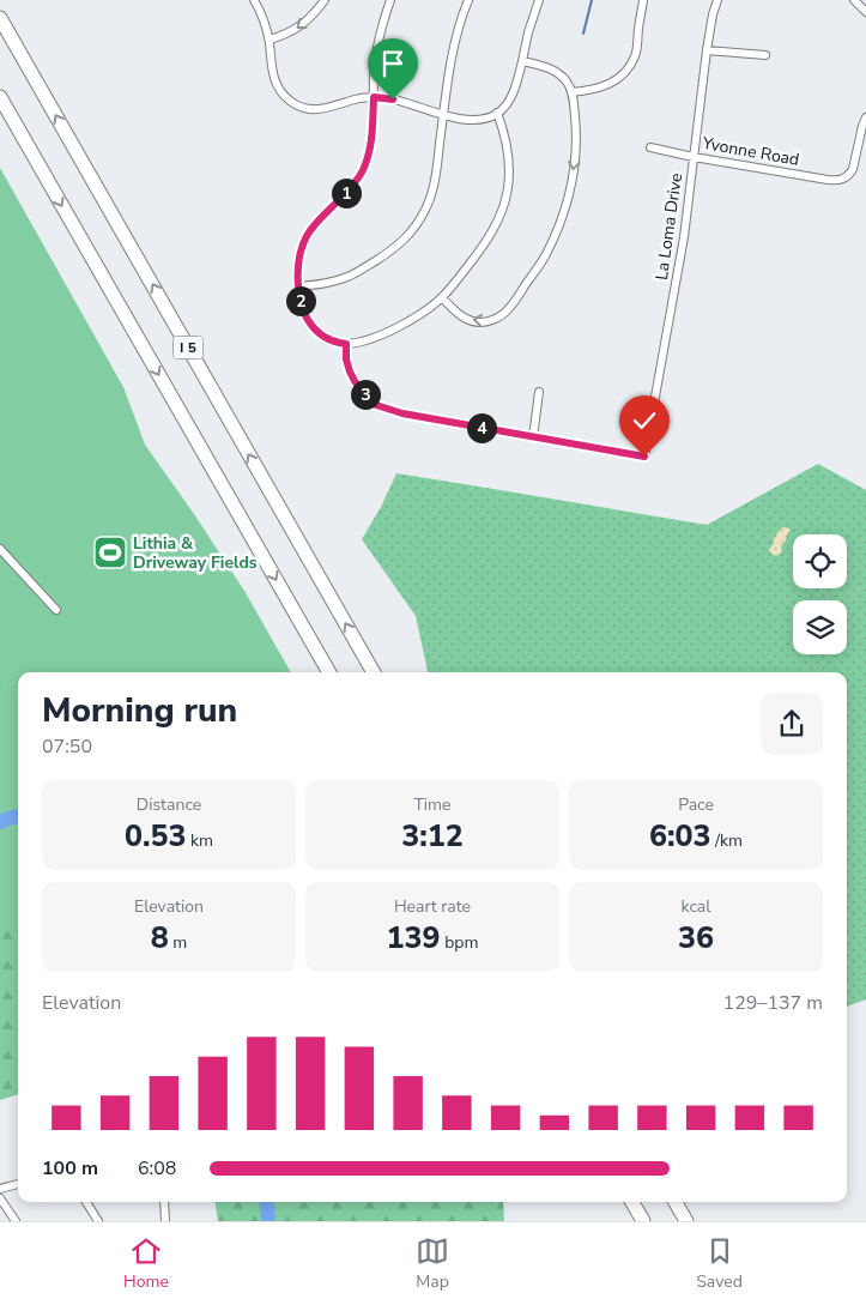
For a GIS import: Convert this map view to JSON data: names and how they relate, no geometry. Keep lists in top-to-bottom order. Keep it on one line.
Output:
{"streets":{"highway":["I 5"],"street":["Yvonne Road","La Loma Drive"]},"crossings":[["Yvonne Road","La Loma Drive"]],"places":{"sports":["Lithia & Driveway Fields"]},"page":{"pins":["1","2","3","4"],"heading":["Morning run","07:50"],"stats":[["Distance","0.53 km"],["Time","3:12"],["Pace","6:03 /km"],["Elevation","8 m"],["Heart rate","139 bpm"],["kcal","36"]],"chart":["Elevation","129–137 m"],"list":[{"name":"100 m","note":"6:08"}],"tabs":["Home","Map","Saved"]}}
